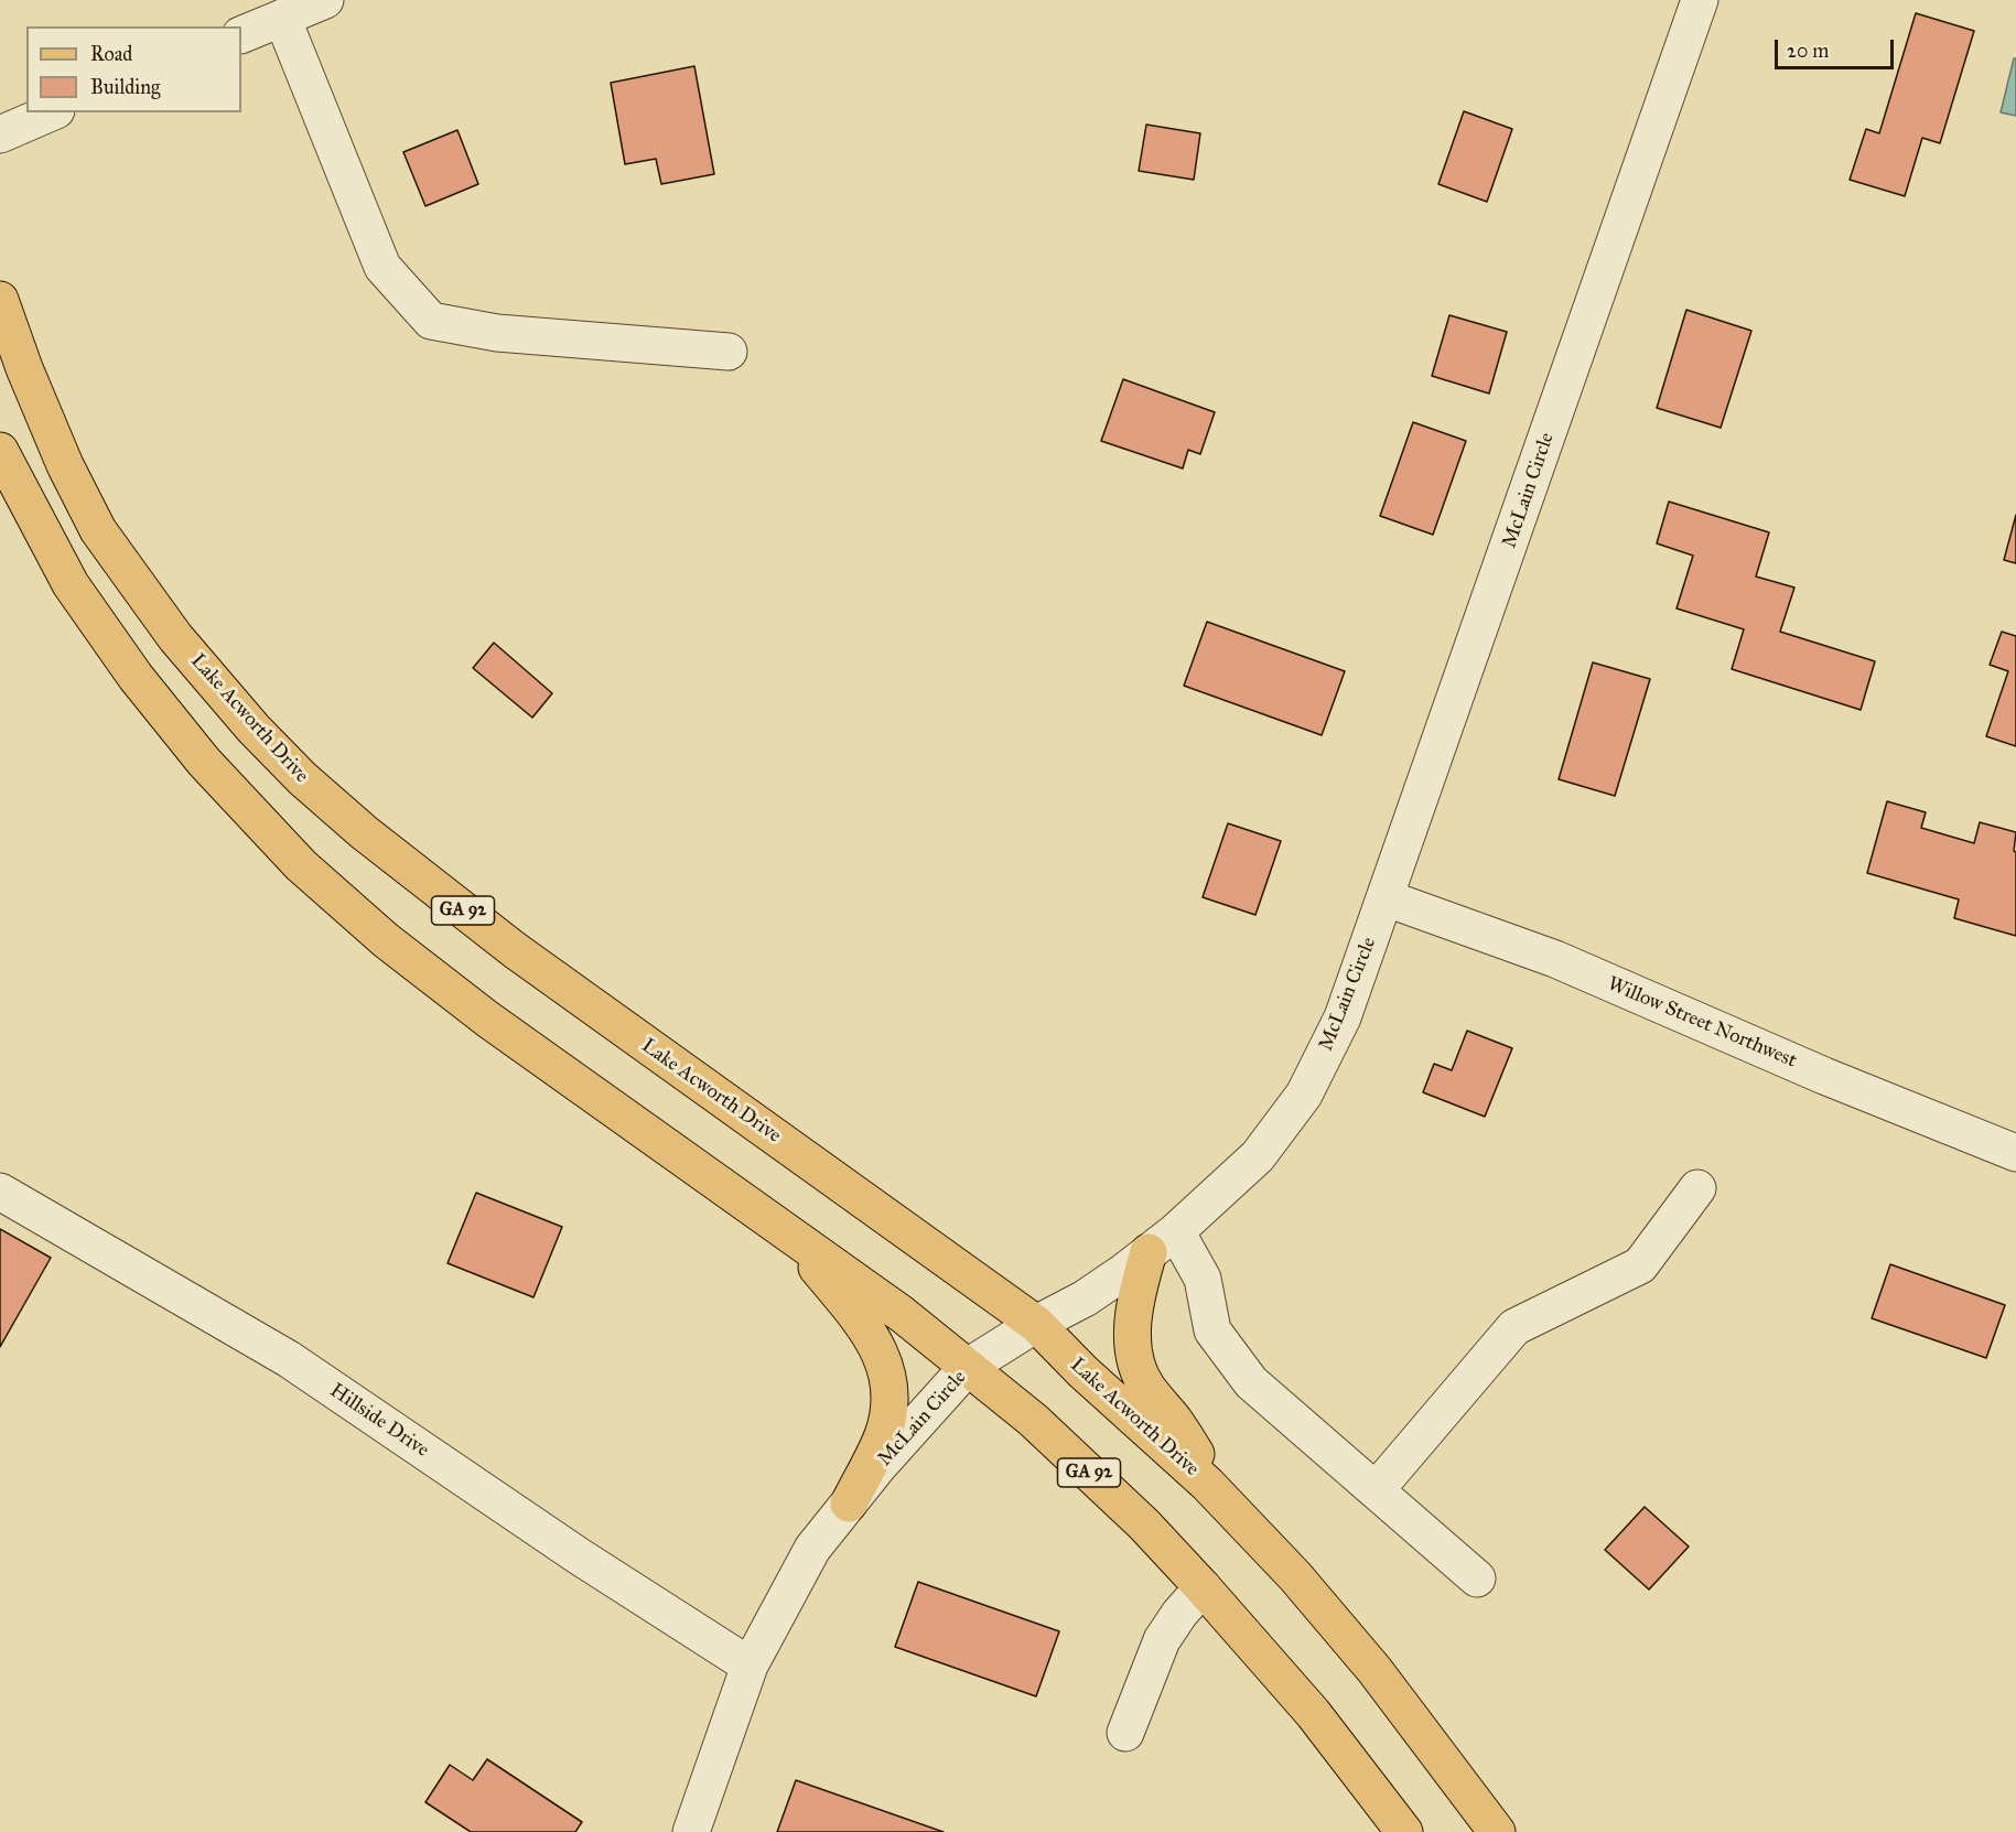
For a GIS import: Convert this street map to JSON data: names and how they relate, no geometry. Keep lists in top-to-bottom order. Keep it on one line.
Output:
{"streets":{"main road":["Lake Acworth Drive","GA 92"],"street":["McLain Circle","Willow Street Northwest","Hillside Drive"]},"crossings":[["McLain Circle","Lake Acworth Drive"],["McLain Circle","GA 92"],["McLain Circle","Willow Street Northwest"],["McLain Circle","Hillside Drive"]],"legend":["Road","Building"],"scale_bar":"20 m"}
